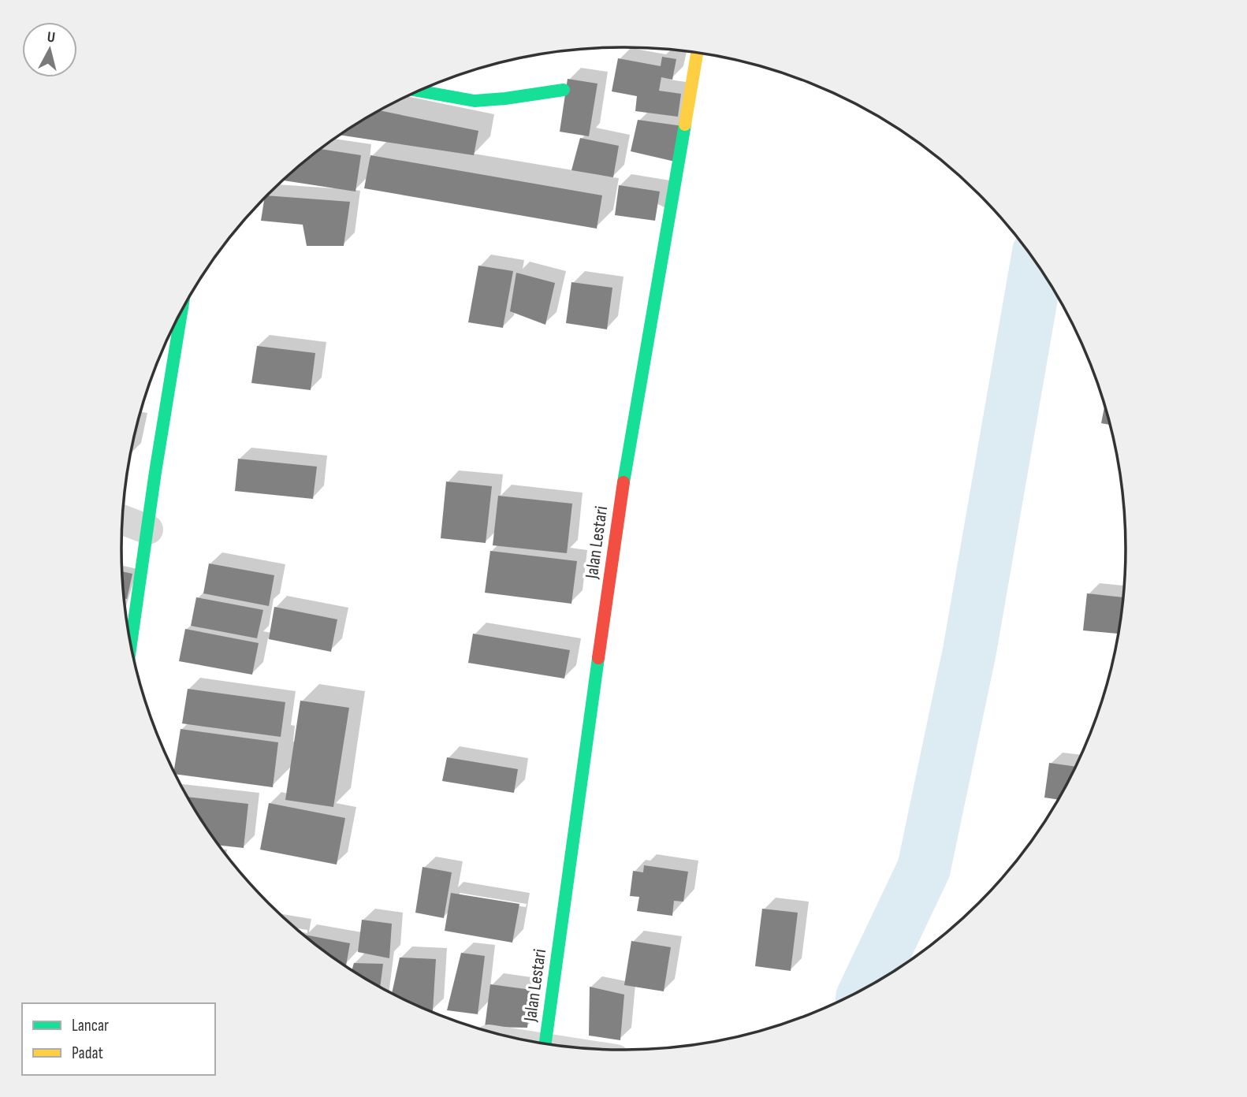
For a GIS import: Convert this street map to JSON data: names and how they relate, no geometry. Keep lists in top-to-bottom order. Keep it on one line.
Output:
{"streets":{"street":["Jalan Lestari"]},"legend":["Lancar","Padat"],"north":"top"}
